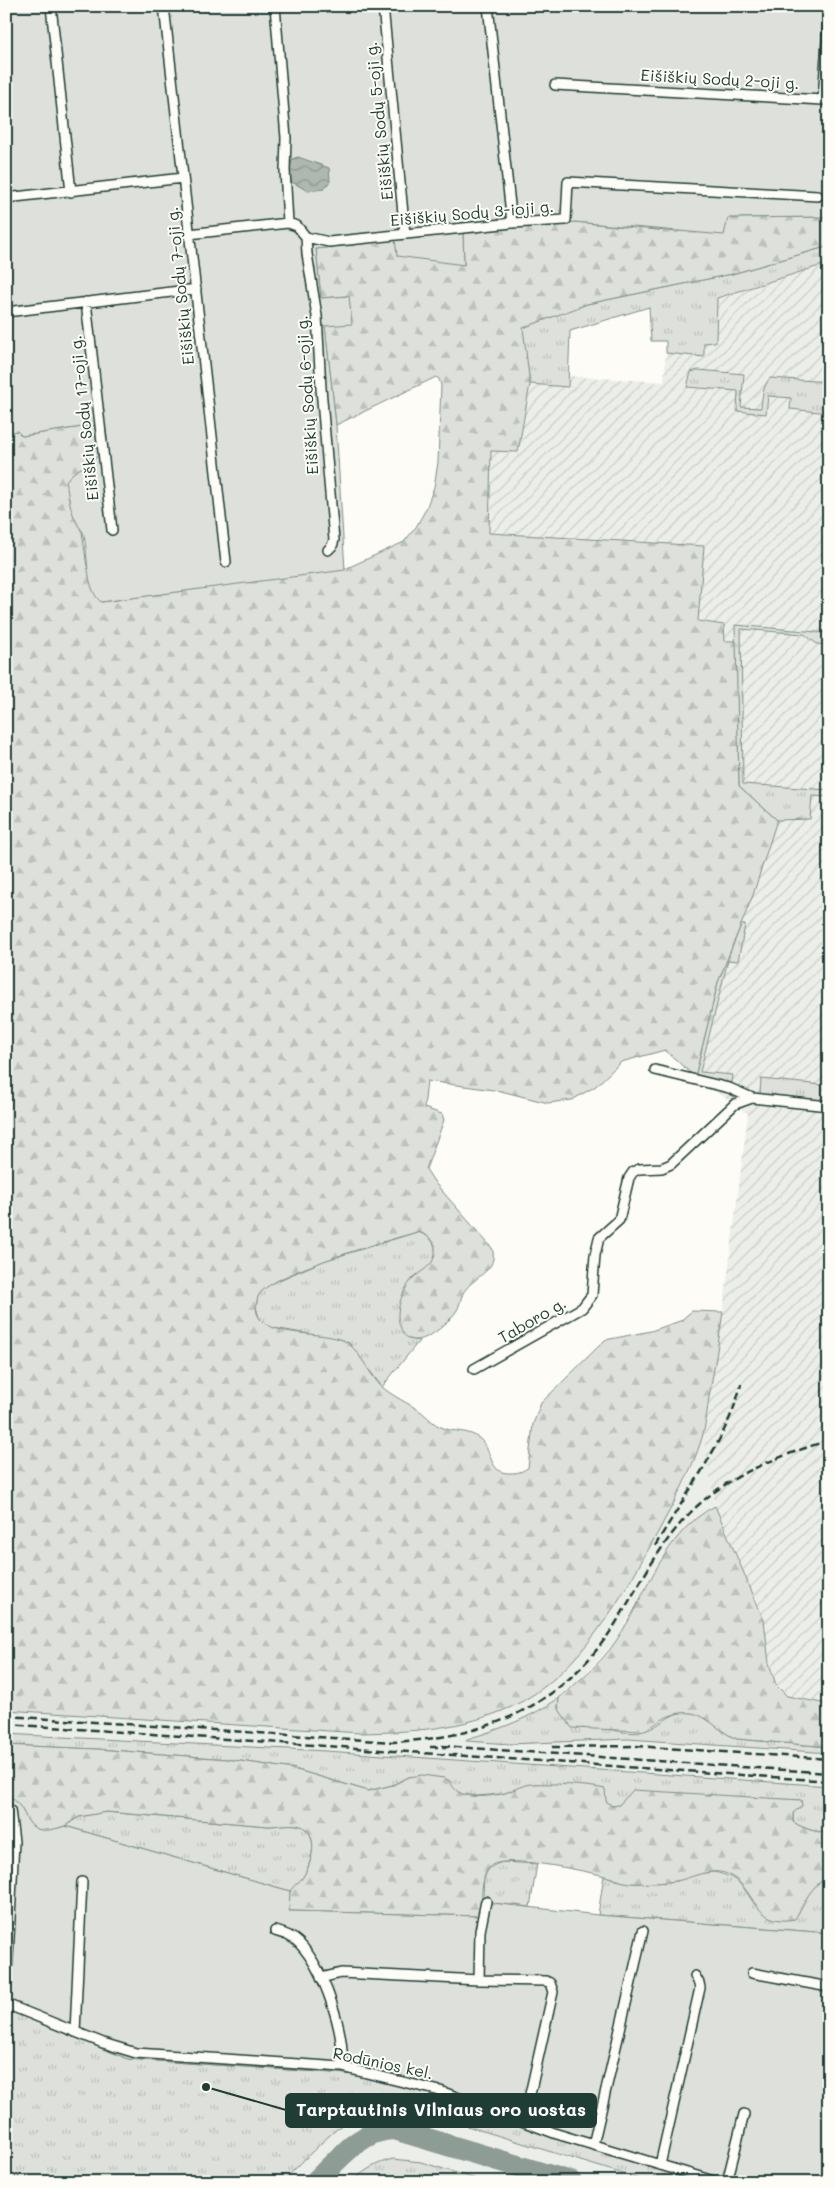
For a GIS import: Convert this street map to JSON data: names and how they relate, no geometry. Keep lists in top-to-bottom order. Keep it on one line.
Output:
{"streets":{"street":["Eišiškių Sodų 2-oji g.","Eišiškių Sodų 5-oji g.","Eišiškių Sodų 3-ioji g.","Eišiškių Sodų 7-oji g.","Eišiškių Sodų 6-oji g.","Eišiškių Sodų 17-oji g.","Taboro g.","Rodūnios kel."]},"crossings":[["Eišiškių Sodų 5-oji g.","Eišiškių Sodų 3-ioji g."],["Eišiškių Sodų 3-ioji g.","Eišiškių Sodų 6-oji g."]],"places":["Tarptautinis Vilniaus oro uostas"]}
